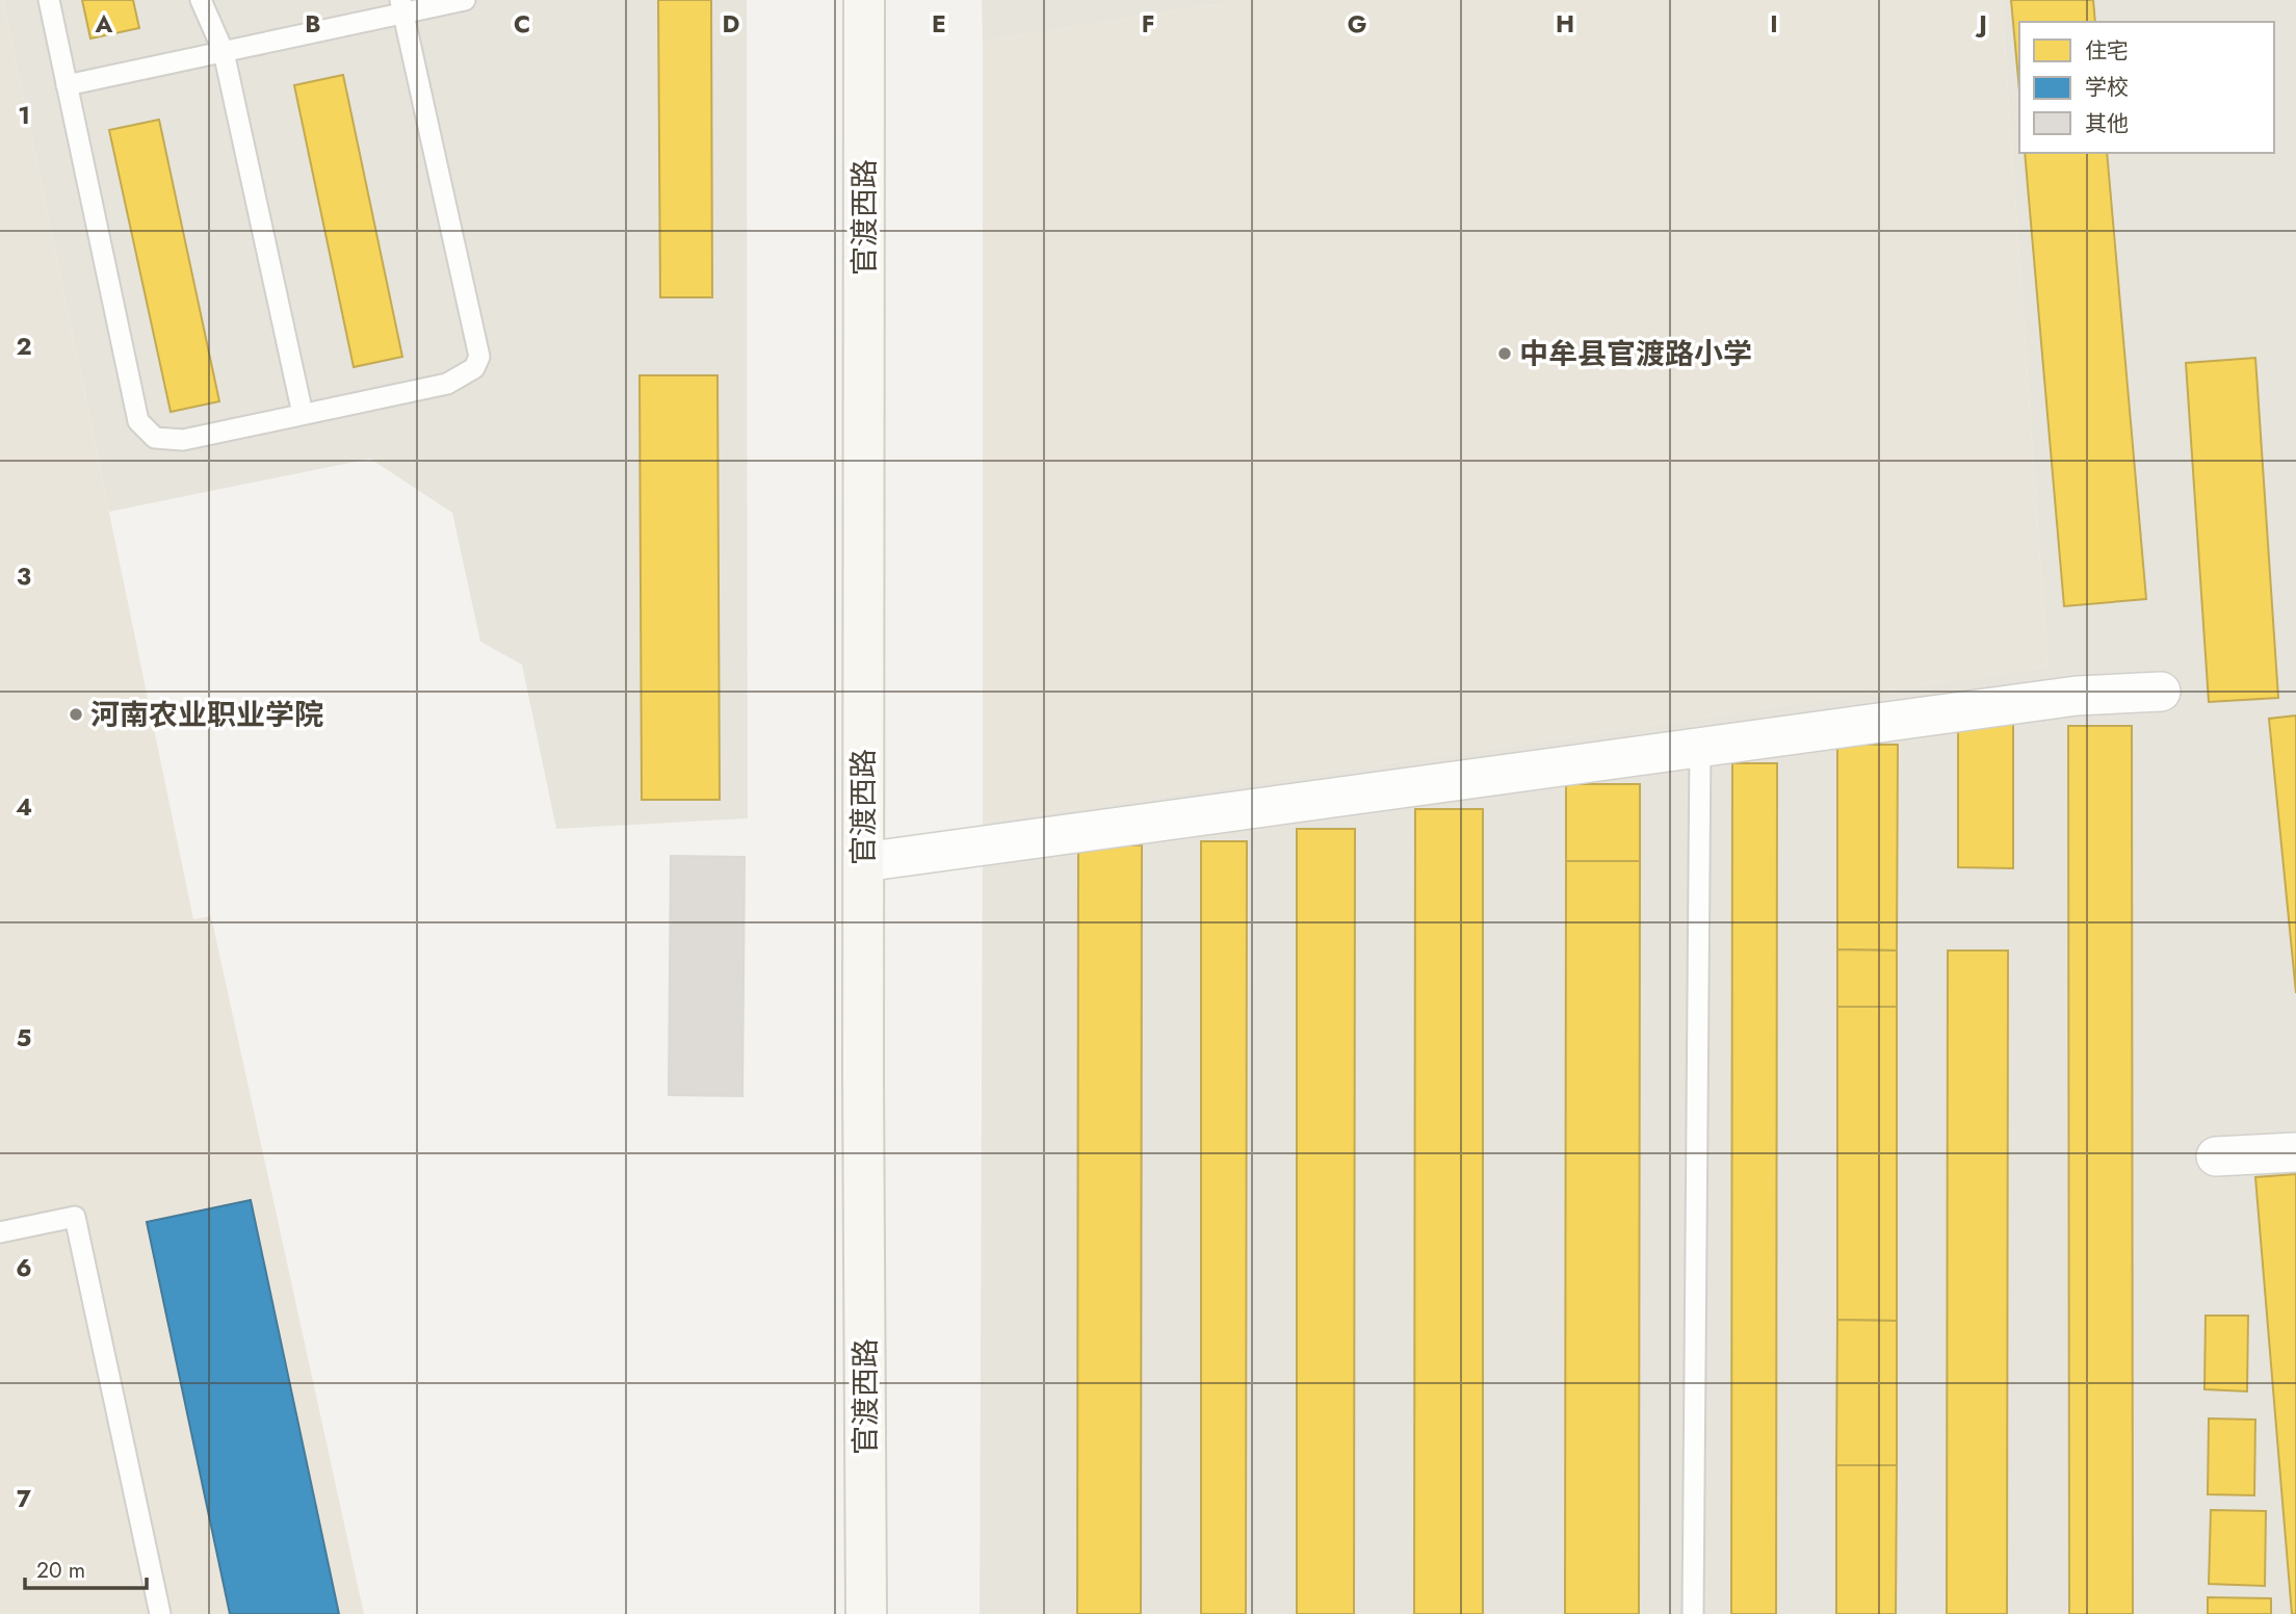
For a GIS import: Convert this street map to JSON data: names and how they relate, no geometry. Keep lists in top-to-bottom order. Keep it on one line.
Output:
{"streets":{"street":["官渡西路"]},"places":["中牟县官渡路小学","河南农业职业学院"],"legend":["住宅","学校","其他"],"scale_bar":"20 m","grid":{"columns":["A","B","C","D","E","F","G","H","I","J"],"rows":["1","2","3","4","5","6","7"]}}
